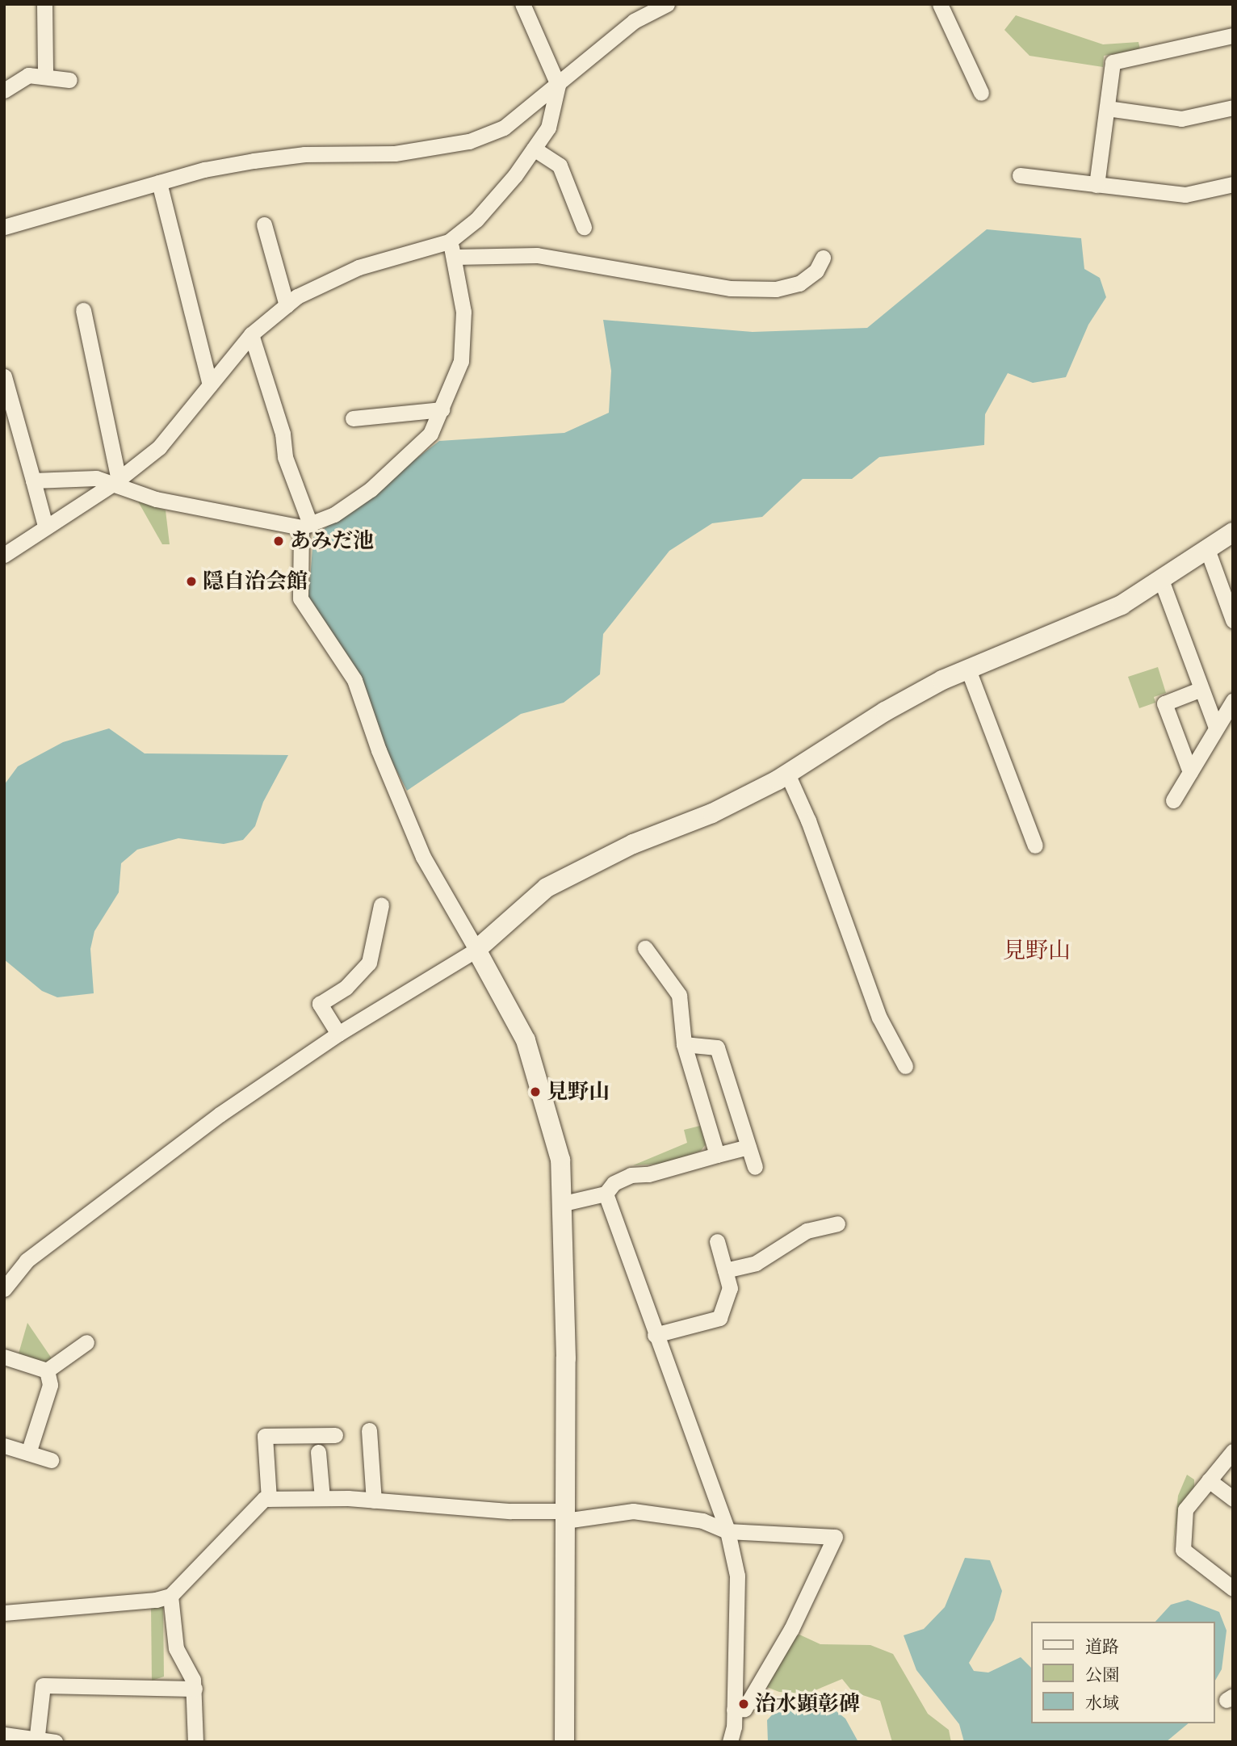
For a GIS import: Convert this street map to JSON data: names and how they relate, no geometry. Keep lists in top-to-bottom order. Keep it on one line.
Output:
{"districts":["見野山"],"places":["あみだ池","隠自治会館","見野山","治水顕彰碑"],"legend":["道路","公園","水域"]}
